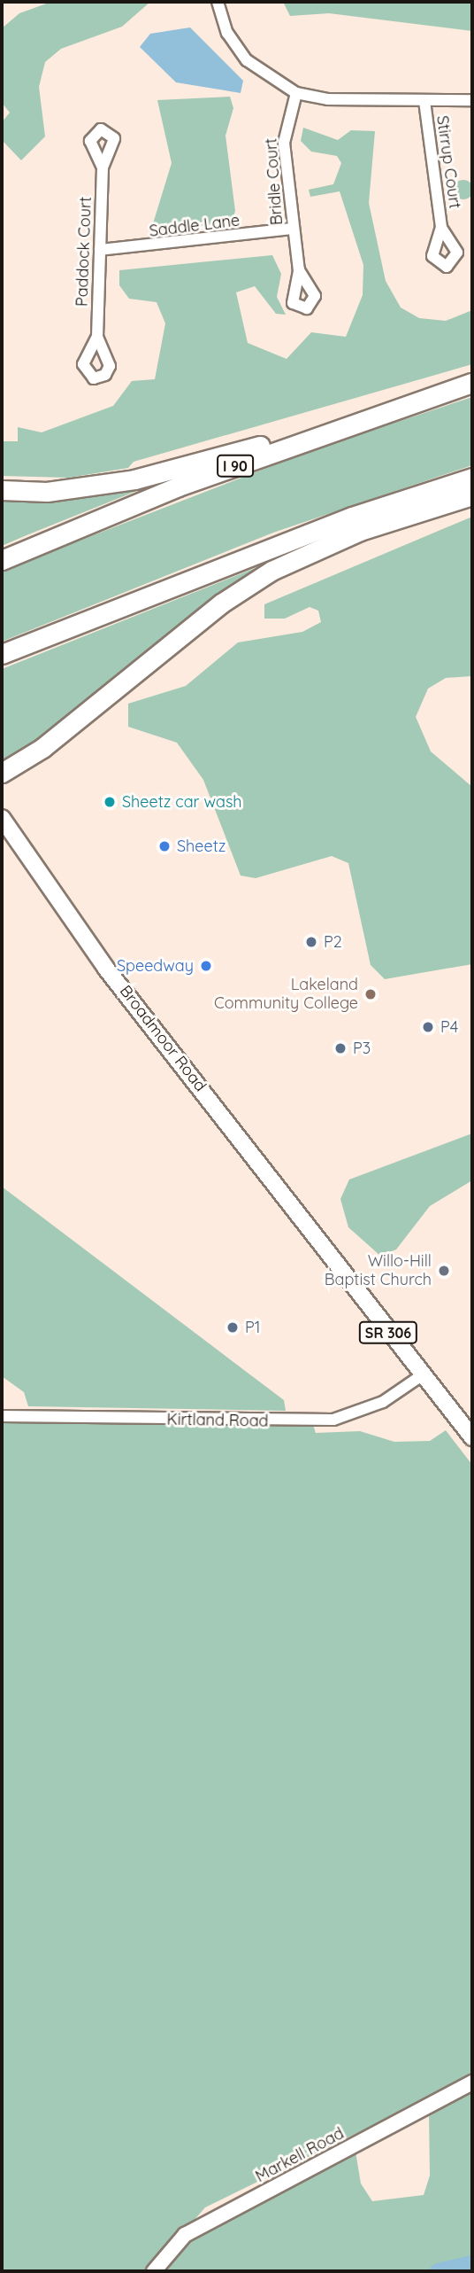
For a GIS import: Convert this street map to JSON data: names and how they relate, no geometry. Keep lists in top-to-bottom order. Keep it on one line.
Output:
{"streets":{"highway":["I 90"],"main road":["Broadmoor Road","SR 306"],"street":["Stirrup Court","Bridle Court","Saddle Lane","Paddock Court","Kirtland Road","Markell Road"]},"crossings":[["Bridle Court","Saddle Lane"],["Saddle Lane","Paddock Court"],["Broadmoor Road","SR 306"],["Broadmoor Road","Kirtland Road"],["SR 306","Kirtland Road"]],"places":["Sheetz car wash","Sheetz","P2","Speedway","Lakeland Community College","P4","P3","Willo-Hill Baptist Church","P1"]}
